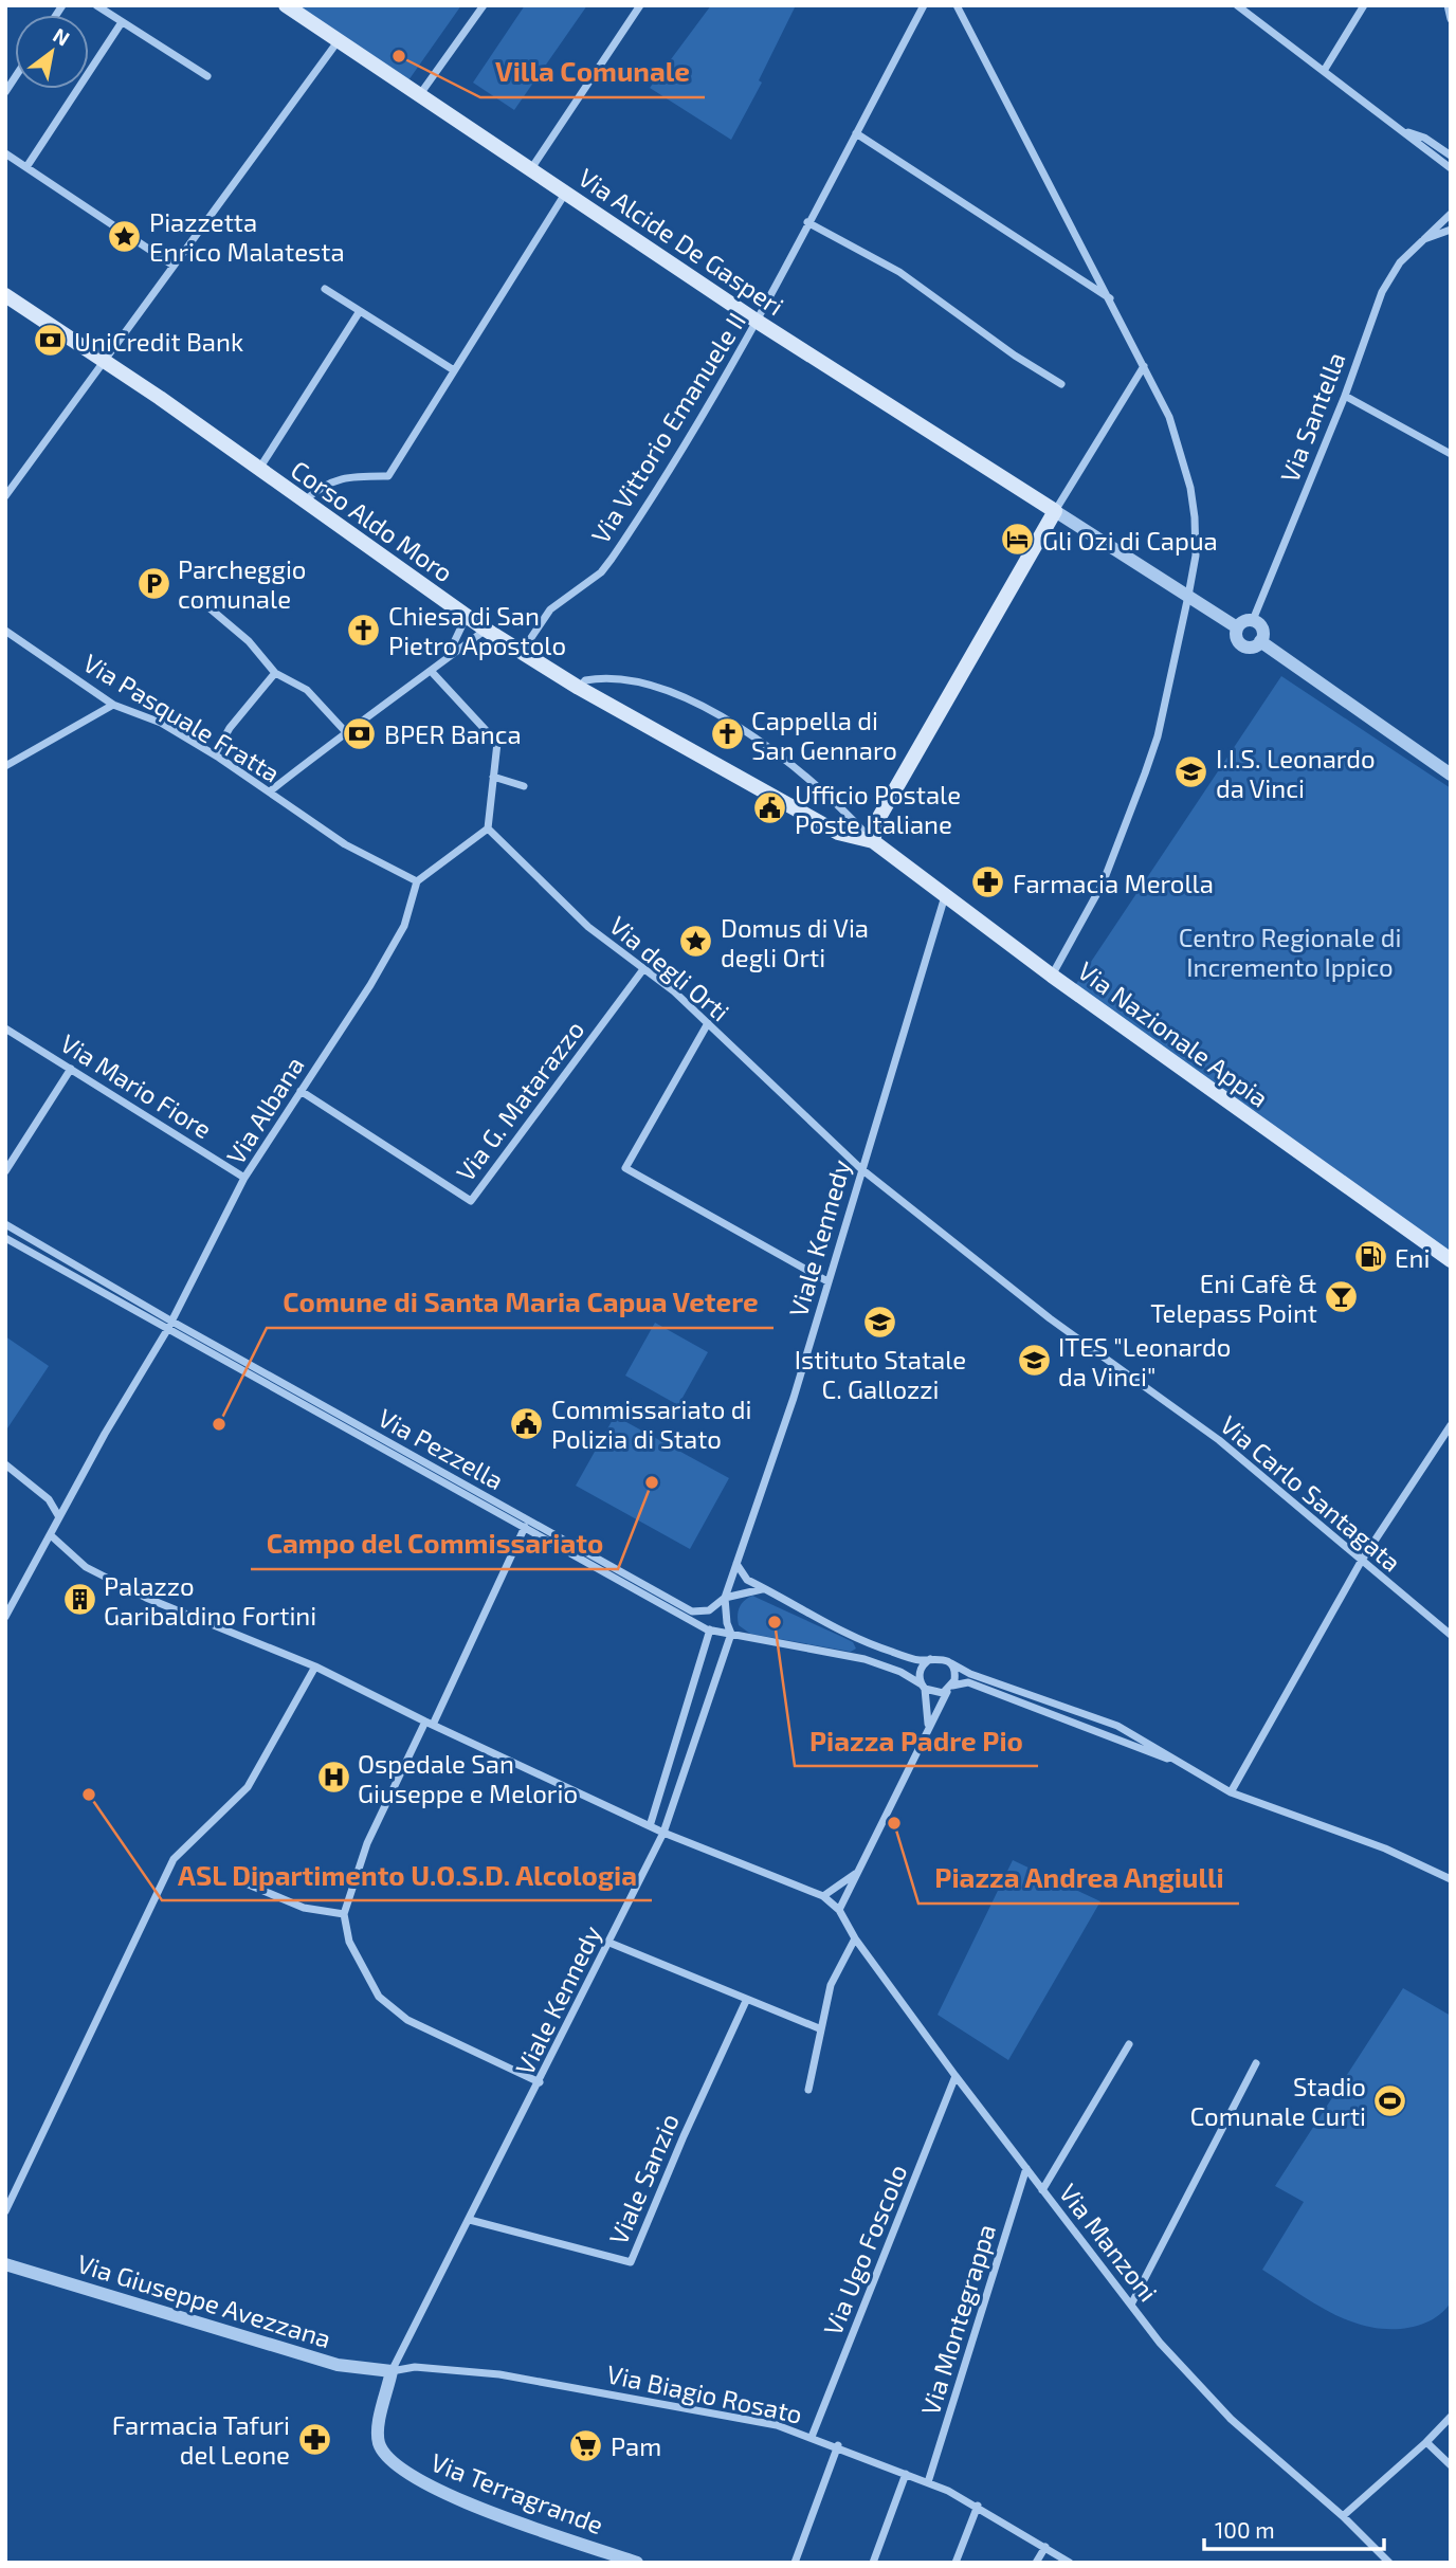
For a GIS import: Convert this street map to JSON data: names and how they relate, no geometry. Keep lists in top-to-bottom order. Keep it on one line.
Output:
{"streets":{"main road":["Via Alcide De Gasperi","Corso Aldo Moro","Via Nazionale Appia"],"street":["Via Santella","Via Vittorio Emanuele II","Via Pasquale Fratta","Via degli Orti","Via Mario Fiore","Via G. Matarazzo","Via Albana","Viale Kennedy","Via Pezzella","Via Carlo Santagata","Viale Sanzio","Via Manzoni","Via Ugo Foscolo","Via Giuseppe Avezzana","Via Montegrappa","Via Biagio Rosato","Via Terragrande"]},"crossings":[["Via Alcide De Gasperi","Via Vittorio Emanuele II"],["Via Vittorio Emanuele II","Corso Aldo Moro"],["Corso Aldo Moro","Via Nazionale Appia"],["Via Pasquale Fratta","Via Albana"],["Via degli Orti","Via G. Matarazzo"],["Via degli Orti","Viale Kennedy"],["Via degli Orti","Via Carlo Santagata"],["Via Nazionale Appia","Viale Kennedy"],["Via Mario Fiore","Via Albana"],["Via G. Matarazzo","Via Albana"],["Via Albana","Via Pezzella"],["Viale Kennedy","Via Pezzella"],["Viale Kennedy","Via Carlo Santagata"],["Viale Kennedy","Viale Sanzio"],["Viale Kennedy","Via Giuseppe Avezzana"],["Viale Kennedy","Via Biagio Rosato"],["Viale Kennedy","Via Terragrande"],["Via Manzoni","Via Ugo Foscolo"],["Via Manzoni","Via Montegrappa"],["Via Ugo Foscolo","Via Biagio Rosato"],["Via Giuseppe Avezzana","Via Biagio Rosato"],["Via Giuseppe Avezzana","Via Terragrande"],["Via Montegrappa","Via Biagio Rosato"],["Via Biagio Rosato","Via Terragrande"]],"parks":["Centro Regionale di Incremento Ippico"],"places":{"other":["Villa Comunale","Comune di Santa Maria Capua Vetere","Campo del Commissariato","Piazza Padre Pio","ASL Dipartimento U.O.S.D. Alcologia","Piazza Andrea Angiulli"],"place":["Piazzetta Enrico Malatesta","Domus di Via degli Orti"],"bank":["UniCredit Bank","BPER Banca"],"hotel":["Gli Ozi di Capua"],"parking":["Parcheggio comunale"],"church":["Chiesa di San Pietro Apostolo","Cappella di San Gennaro"],"school or university":["I.I.S. Leonardo da Vinci","Istituto Statale C. Gallozzi","ITES \"Leonardo da Vinci\""],"public building":["Ufficio Postale Poste Italiane","Commissariato di Polizia di Stato"],"pharmacy":["Farmacia Merolla","Farmacia Tafuri del Leone"],"fuel station":["Eni"],"bar":["Eni Cafè & Telepass Point"],"building":["Palazzo Garibaldino Fortini"],"hospital":["Ospedale San Giuseppe e Melorio"],"sports":["Stadio Comunale Curti"],"supermarket":["Pam"]},"scale_bar":"100 m","north":"top right"}
